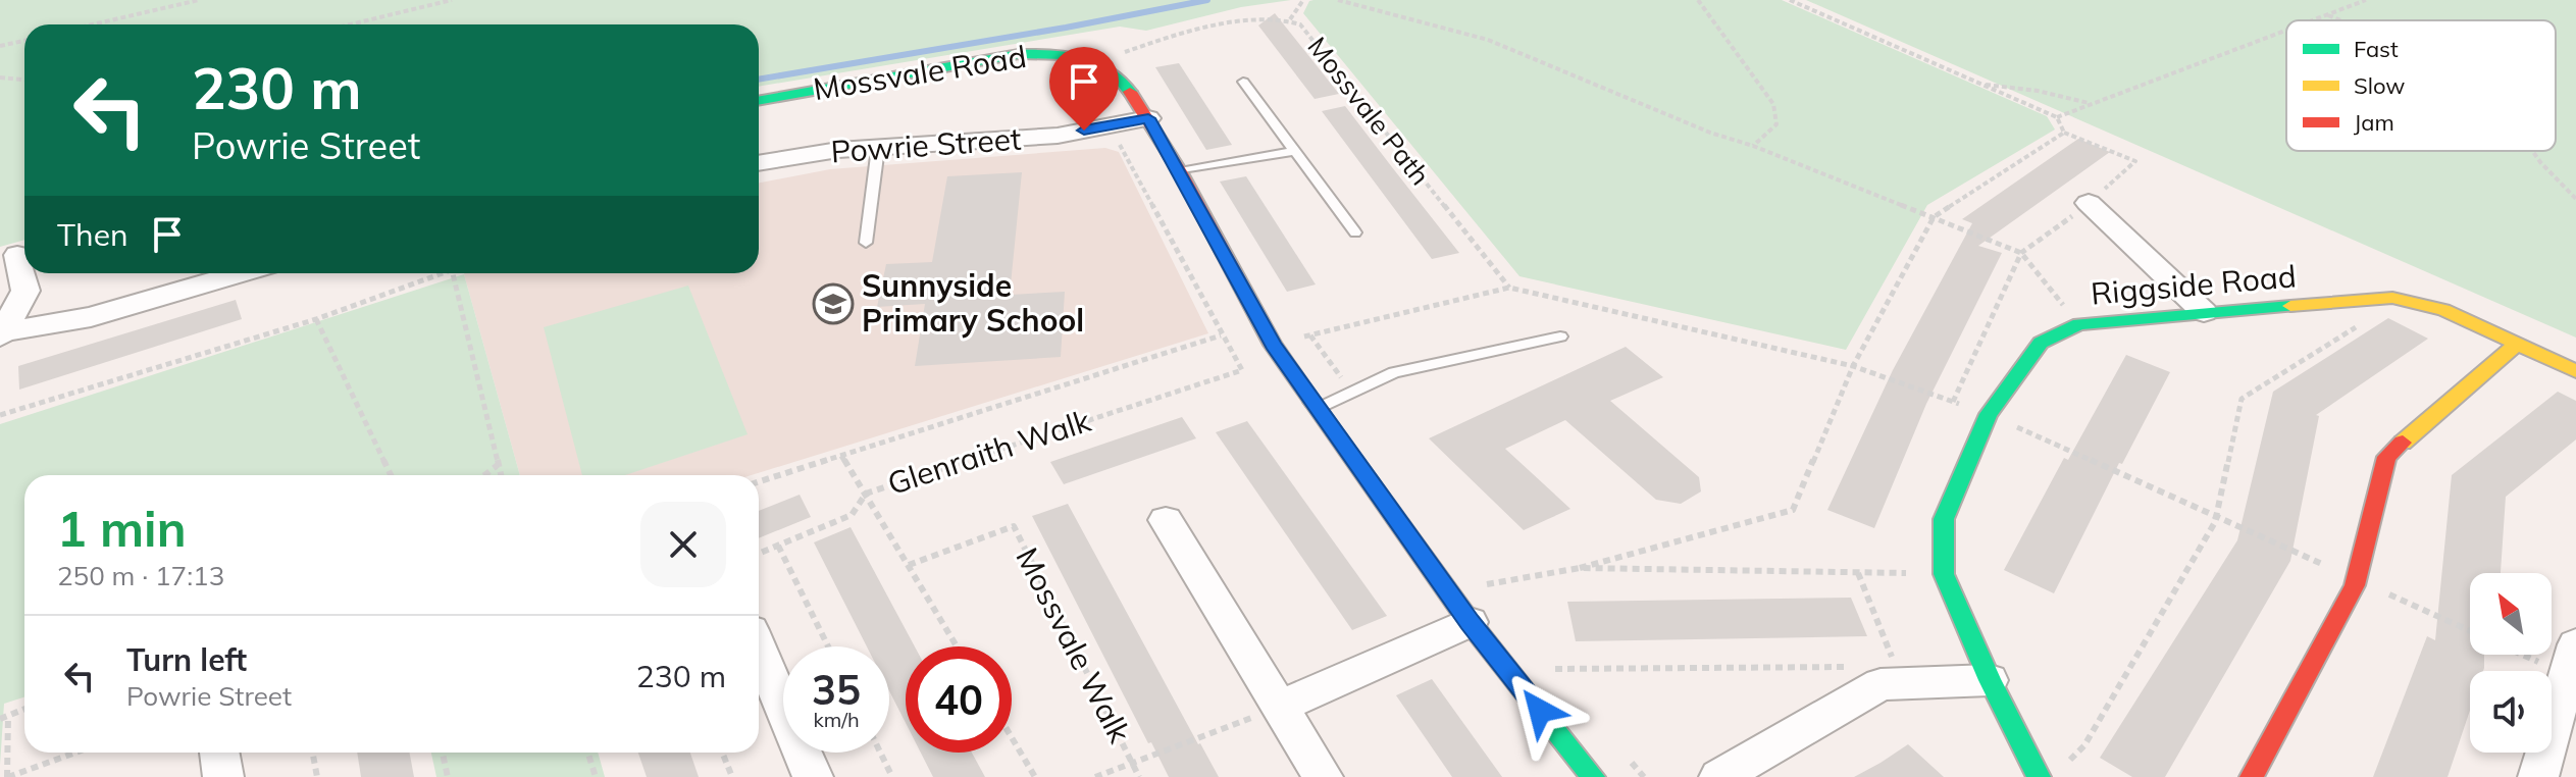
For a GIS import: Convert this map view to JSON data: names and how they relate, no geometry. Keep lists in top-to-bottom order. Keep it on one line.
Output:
{"streets":{"street":["Mossvale Road","Powrie Street","Riggside Road"],"path":["Mossvale Path","Glenraith Walk","Mossvale Walk"]},"crossings":[["Mossvale Road","Mossvale Path"],["Mossvale Road","Powrie Street"]],"places":{"school or university":["Sunnyside Primary School"]},"legend":["Fast","Slow","Jam"],"north":"top left","page":{"turn":["230 m","Powrie Street"],"then":"Then","heading":["1 min","250 m · 17:13"],"list":[{"name":"Turn left","note":"Powrie Street","value":"230 m"}],"speed":"35 km/h","limit":"40"}}
